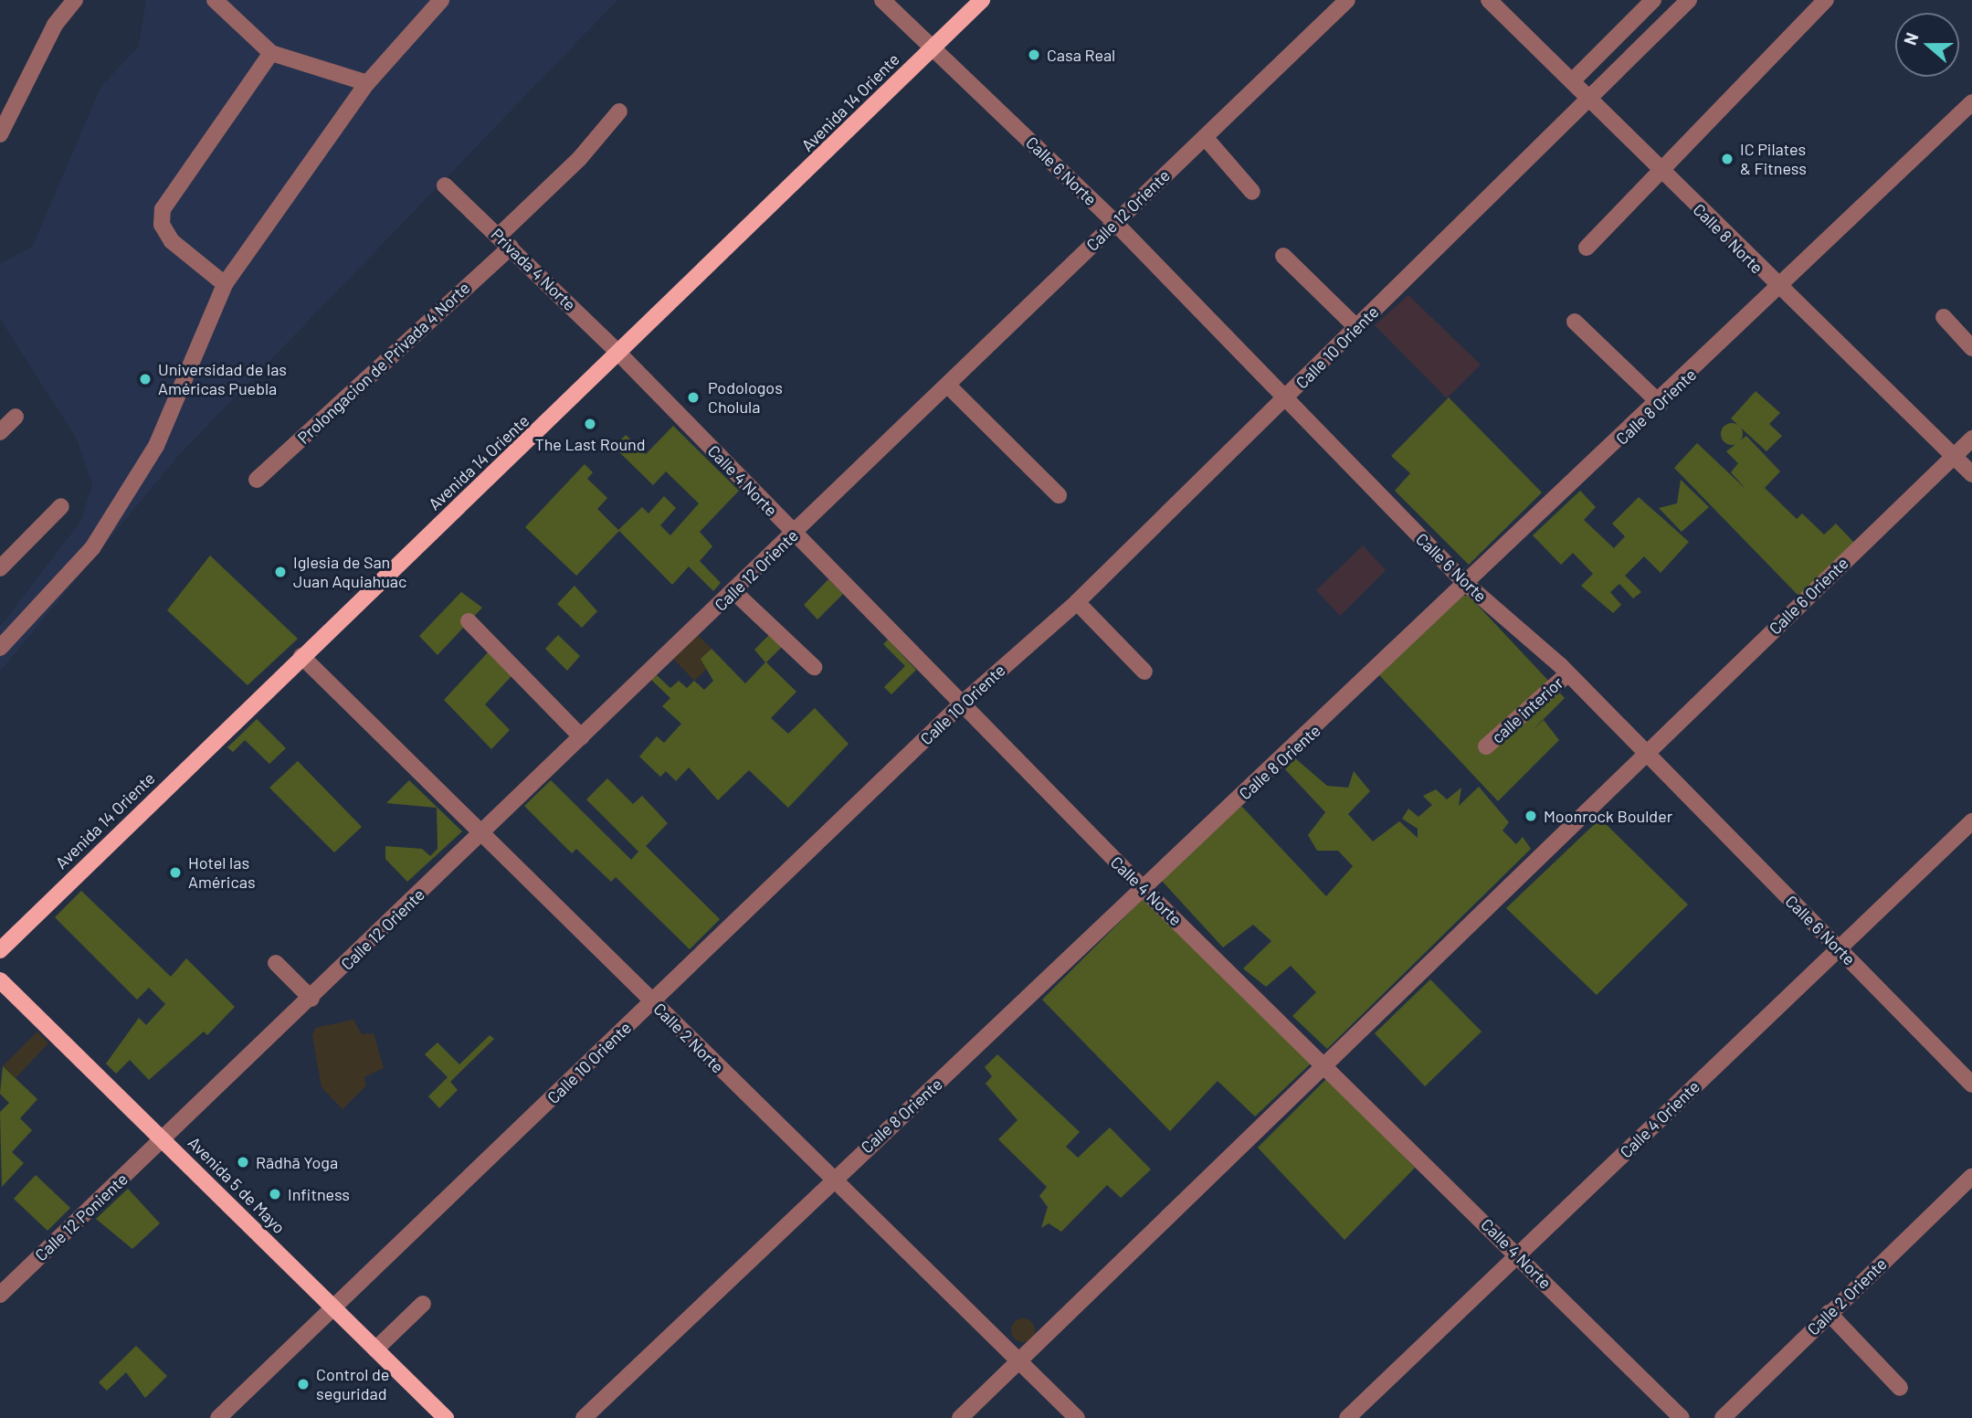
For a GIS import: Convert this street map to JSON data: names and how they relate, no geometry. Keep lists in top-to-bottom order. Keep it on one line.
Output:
{"streets":{"main road":["Avenida 14 Oriente","Avenida 5 de Mayo"],"street":["Calle 6 Norte","Calle 12 Oriente","Calle 8 Norte","Privada 4 Norte","Calle 10 Oriente","Prolongacion de Privada 4 Norte","Calle 8 Oriente","Calle 4 Norte","Calle 6 Oriente","calle interior","Calle 2 Norte","Calle 4 Oriente","Calle 12 Poniente","Calle 2 Oriente"]},"crossings":[["Avenida 14 Oriente","Calle 6 Norte"],["Avenida 14 Oriente","Privada 4 Norte"],["Avenida 14 Oriente","Calle 4 Norte"],["Avenida 14 Oriente","Calle 2 Norte"],["Calle 6 Norte","Calle 12 Oriente"],["Calle 6 Norte","Calle 10 Oriente"],["Calle 6 Norte","Calle 8 Oriente"],["Calle 6 Norte","Calle 6 Oriente"],["Calle 6 Norte","calle interior"],["Calle 6 Norte","Calle 4 Oriente"],["Calle 12 Oriente","Calle 4 Norte"],["Calle 12 Oriente","Calle 2 Norte"],["Calle 12 Oriente","Avenida 5 de Mayo"],["Calle 12 Oriente","Calle 12 Poniente"],["Calle 8 Norte","Calle 10 Oriente"],["Calle 8 Norte","Calle 8 Oriente"],["Calle 8 Norte","Calle 6 Oriente"],["Privada 4 Norte","Prolongacion de Privada 4 Norte"],["Privada 4 Norte","Calle 4 Norte"],["Calle 10 Oriente","Calle 4 Norte"],["Calle 10 Oriente","Calle 2 Norte"],["Calle 10 Oriente","Avenida 5 de Mayo"],["Calle 8 Oriente","Calle 4 Norte"],["Calle 8 Oriente","Calle 2 Norte"],["Calle 4 Norte","Calle 6 Oriente"],["Calle 4 Norte","Calle 4 Oriente"],["Calle 6 Oriente","Calle 2 Norte"],["Avenida 5 de Mayo","Calle 12 Poniente"]],"places":["Casa Real","IC Pilates & Fitness","Universidad de las Américas Puebla","Podologos Cholula","The Last Round","Iglesia de San Juan Aquiahuac","Moonrock Boulder","Hotel las Américas","Rādhā Yoga","Infitness","Control de seguridad"],"north":"left"}
